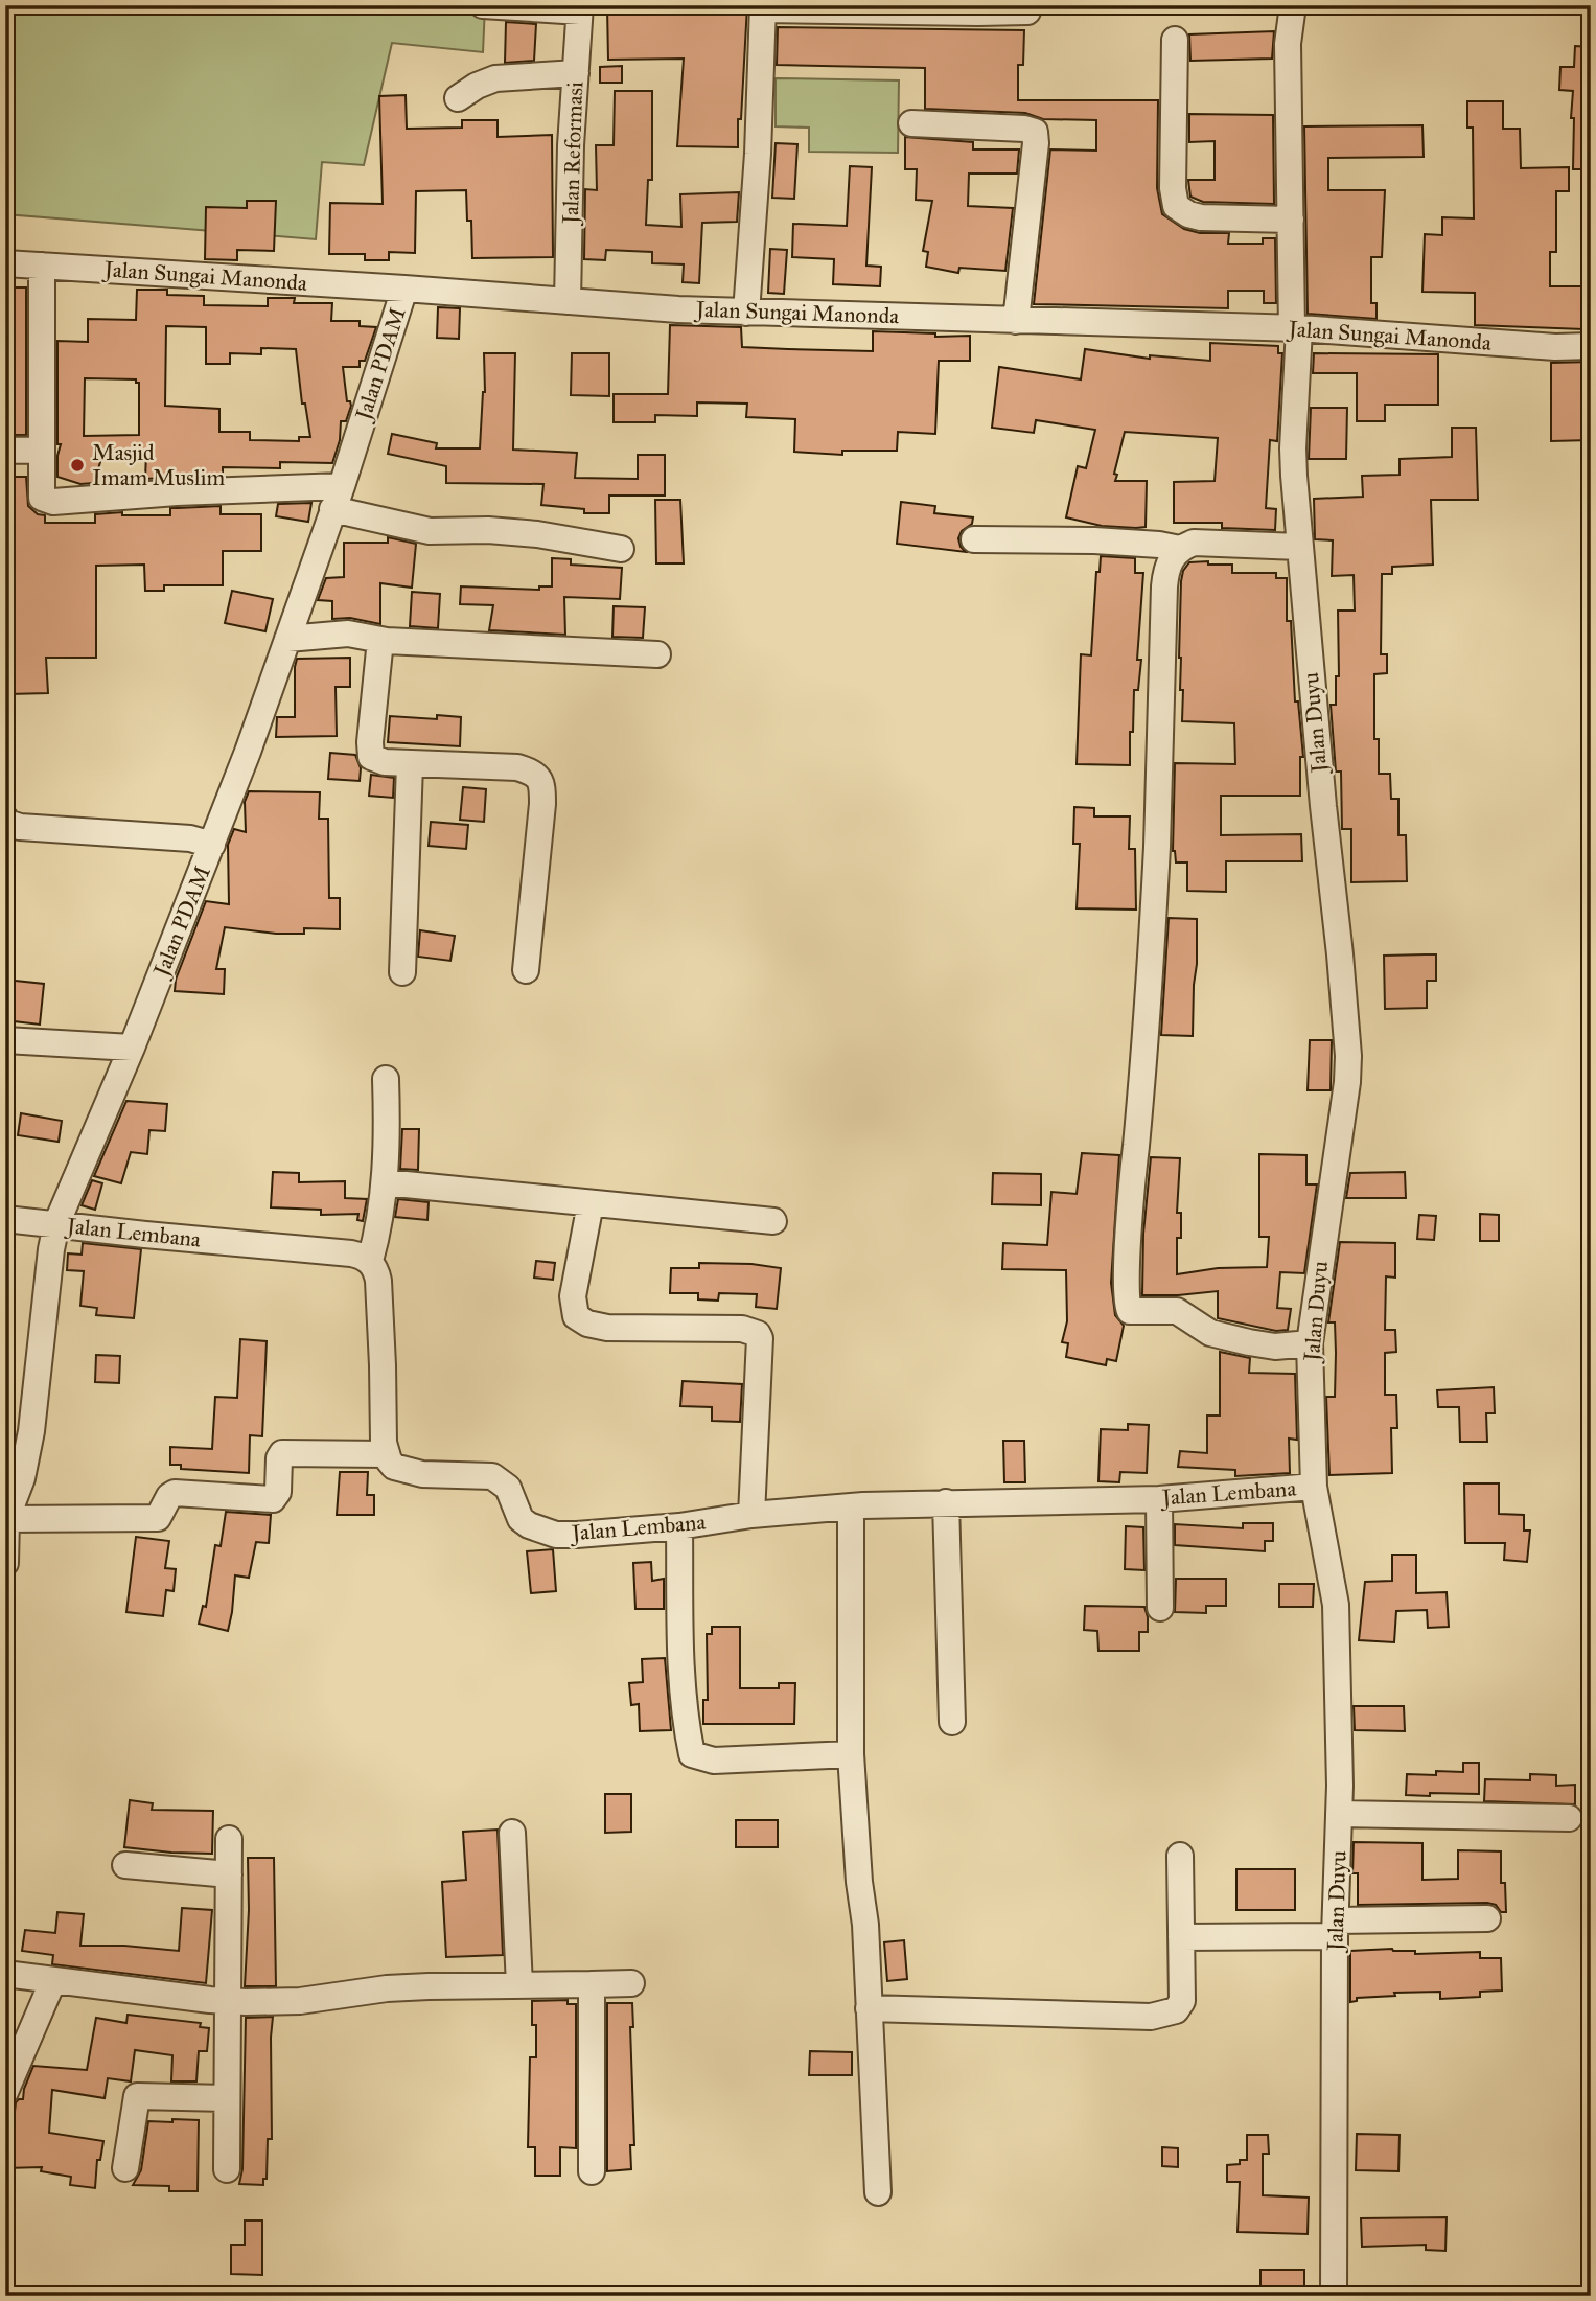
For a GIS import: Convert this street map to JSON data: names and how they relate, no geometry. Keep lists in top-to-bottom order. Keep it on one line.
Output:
{"streets":{"street":["Jalan Reformasi","Jalan Sungai Manonda","Jalan PDAM","Jalan Duyu","Jalan Lembana"]},"crossings":[["Jalan Reformasi","Jalan Sungai Manonda"],["Jalan Sungai Manonda","Jalan PDAM"],["Jalan Sungai Manonda","Jalan Duyu"],["Jalan PDAM","Jalan Lembana"],["Jalan Duyu","Jalan Lembana"]],"places":["Masjid Imam Muslim"]}
